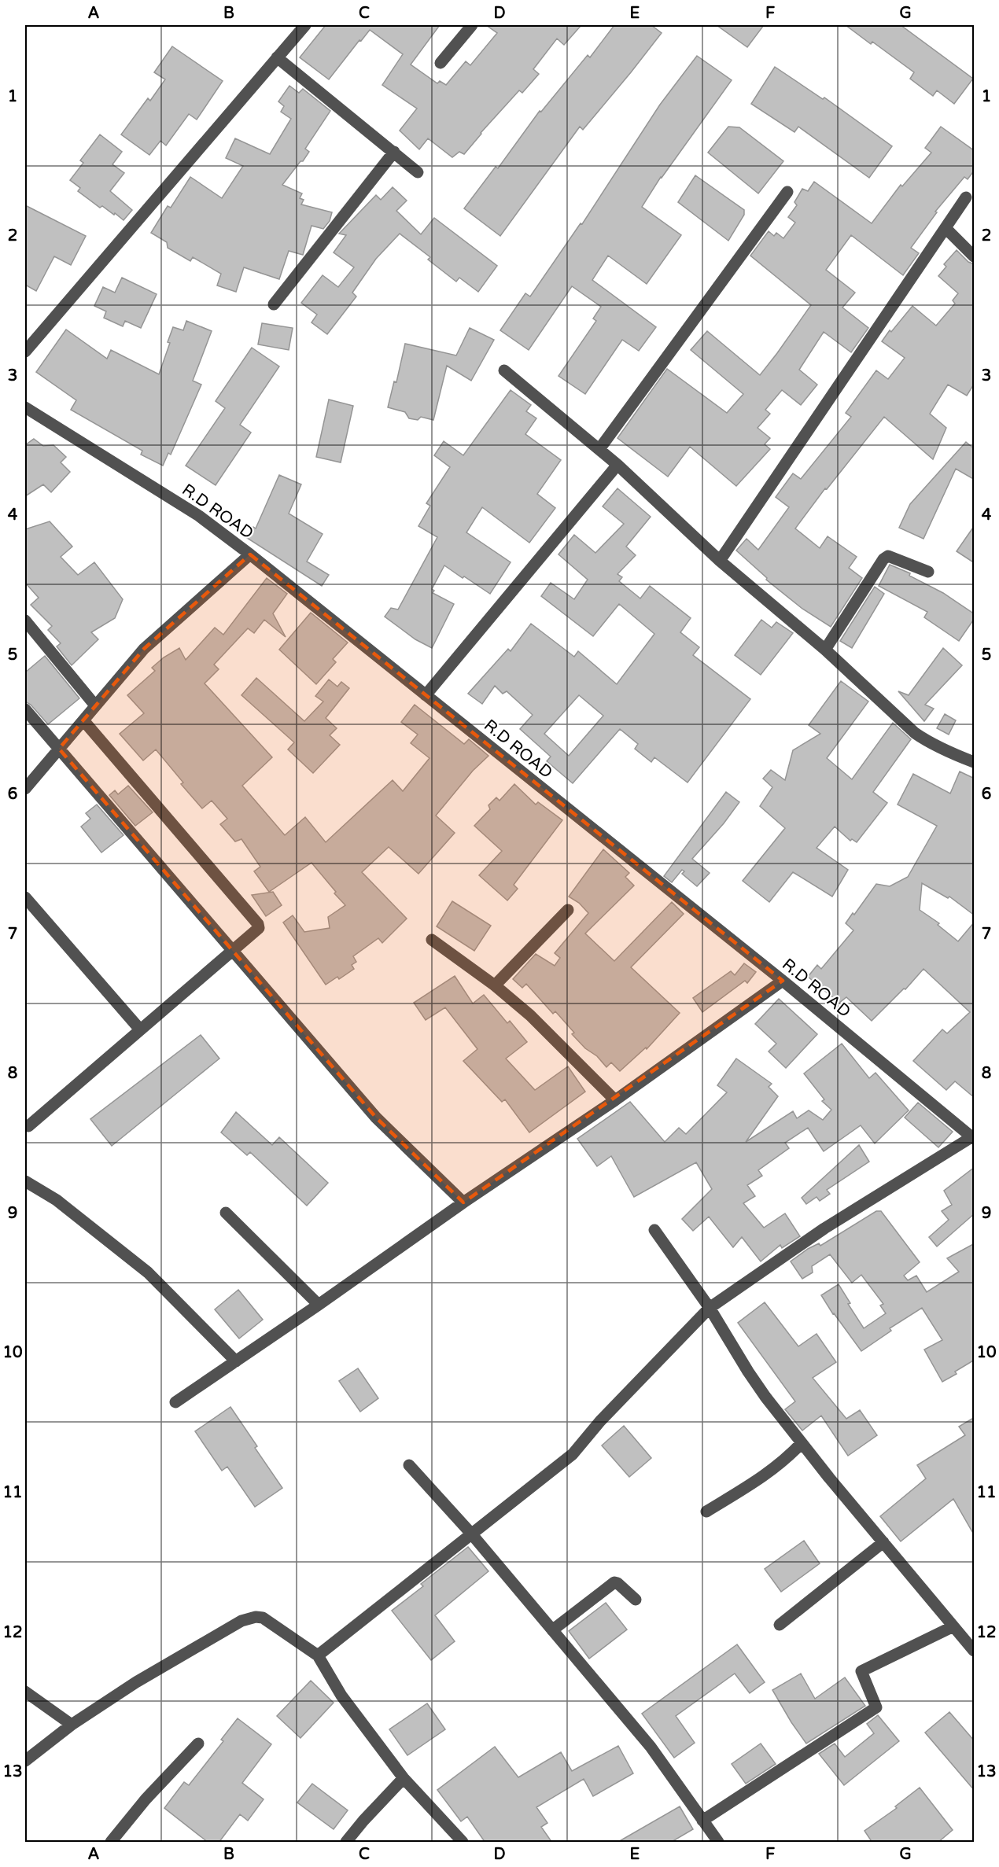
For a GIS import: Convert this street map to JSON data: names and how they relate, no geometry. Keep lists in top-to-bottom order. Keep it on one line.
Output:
{"streets":{"street":["R.D ROAD"]},"grid":{"columns":["A","B","C","D","E","F","G"],"rows":["1","2","3","4","5","6","7","8","9","10","11","12","13"]}}
